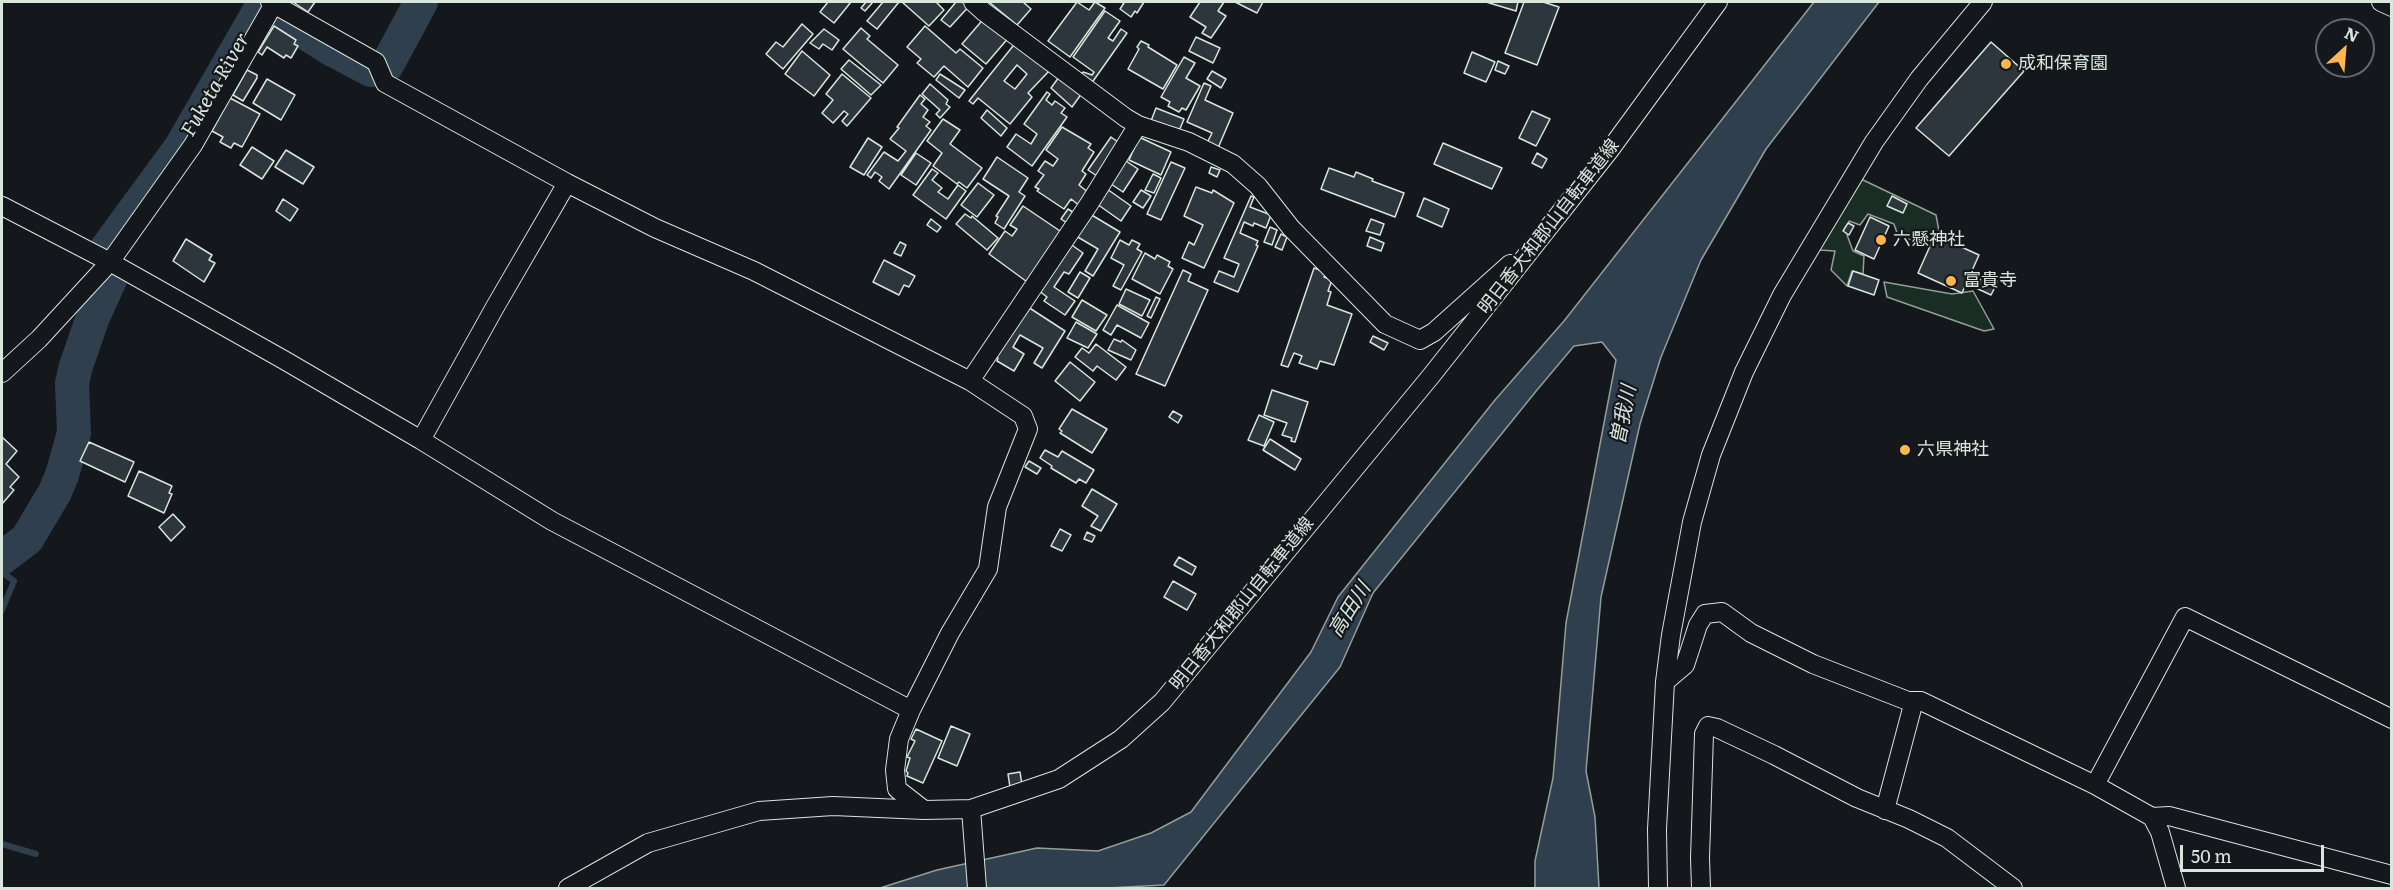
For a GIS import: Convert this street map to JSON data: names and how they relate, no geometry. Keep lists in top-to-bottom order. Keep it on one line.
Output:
{"streets":{"street":["明日香大和郡山自転車道線"]},"water":["Fuketa River","曽我川","高田川"],"places":["成和保育園","六懸神社","富貴寺","六県神社"],"scale_bar":"50 m","north":"top right"}
